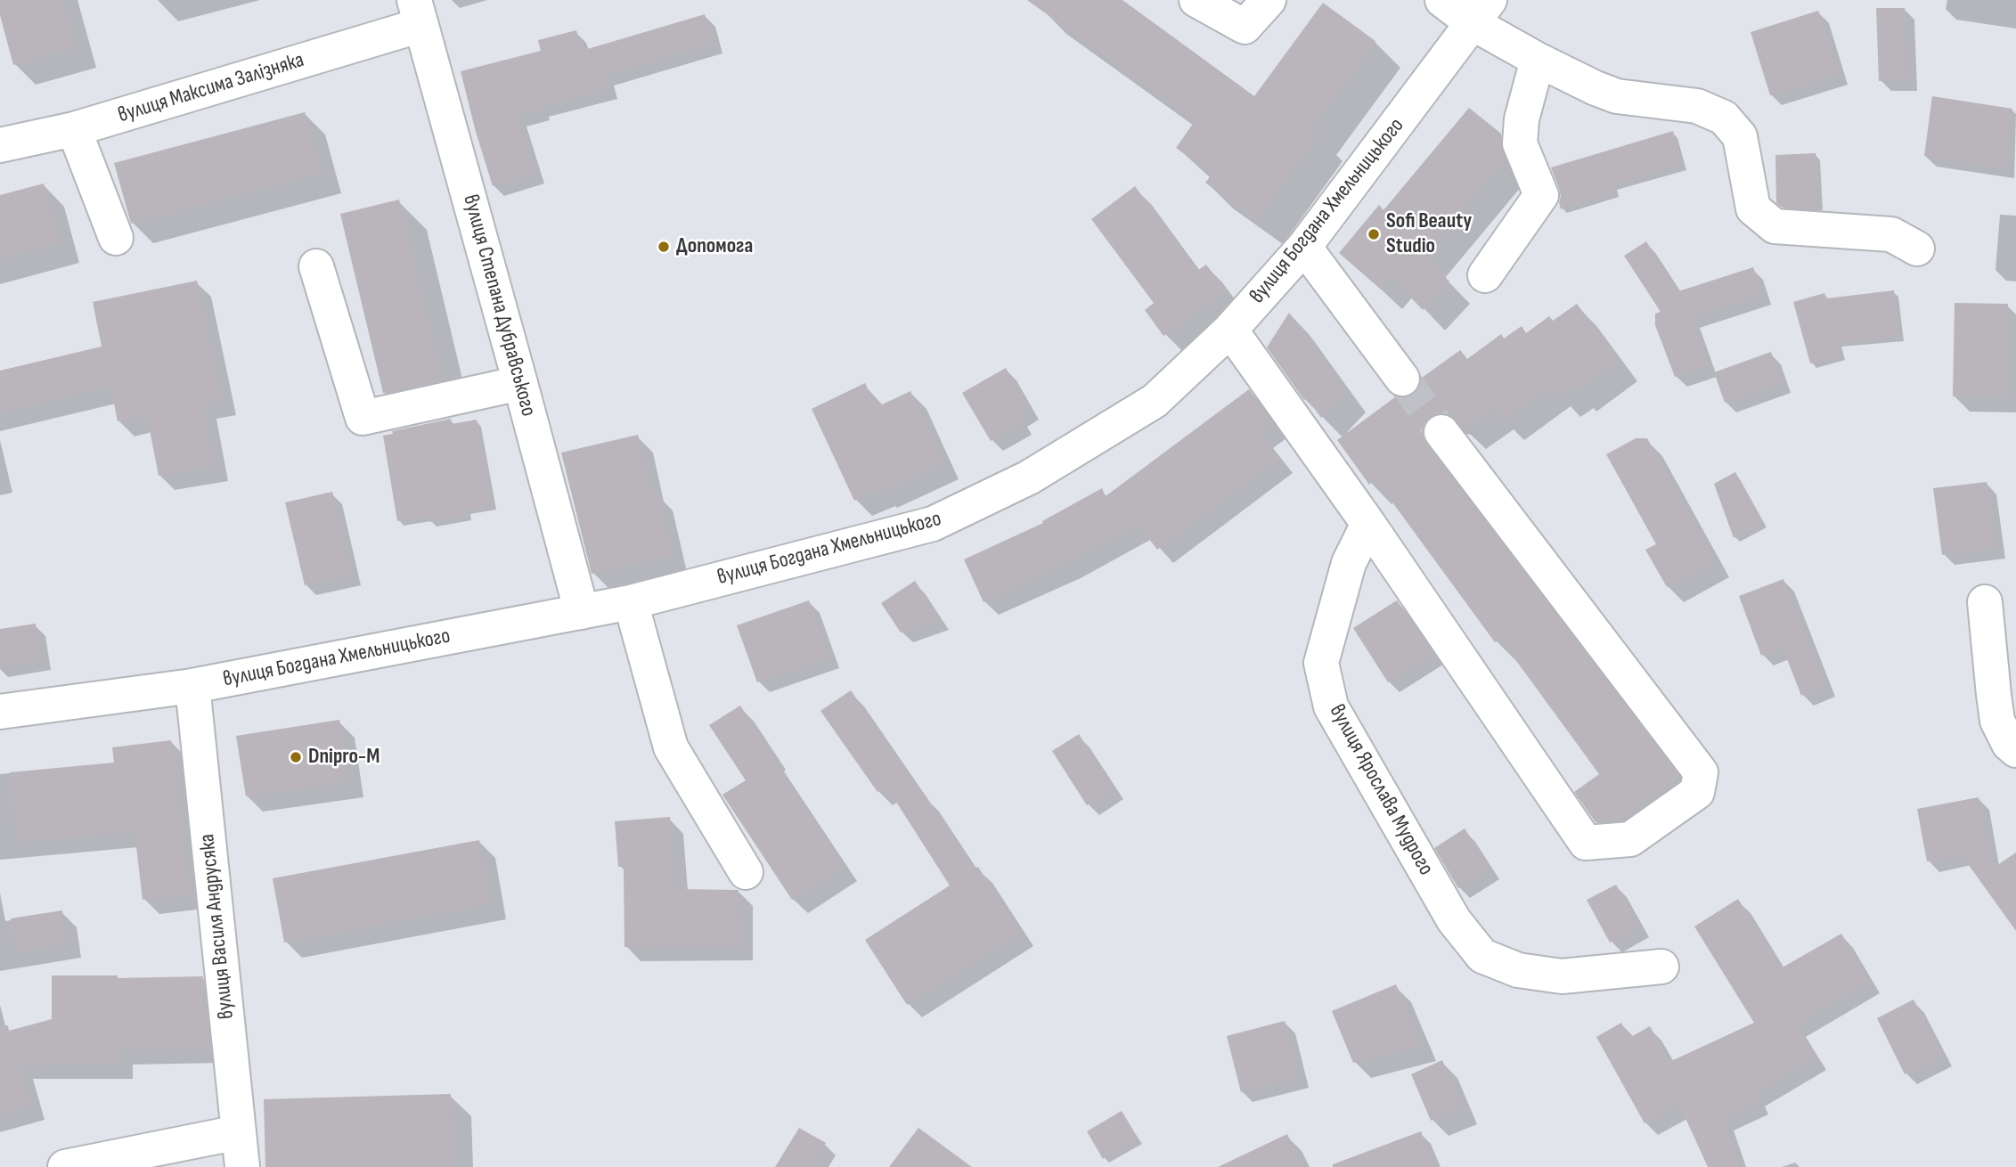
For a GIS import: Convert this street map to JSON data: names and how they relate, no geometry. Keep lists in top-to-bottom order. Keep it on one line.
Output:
{"streets":{"street":["вулиця Максима Залізняка","вулиця Богдана Хмельницького","вулиця Степана Дубравського","вулиця Ярослава Мудрого","вулиця Василя Андрусяка"]},"crossings":[["вулиця Максима Залізняка","вулиця Степана Дубравського"],["вулиця Богдана Хмельницького","вулиця Степана Дубравського"],["вулиця Богдана Хмельницького","вулиця Василя Андрусяка"]],"places":["Sofi Beauty Studio","Допомога","Dnipro-M"]}
